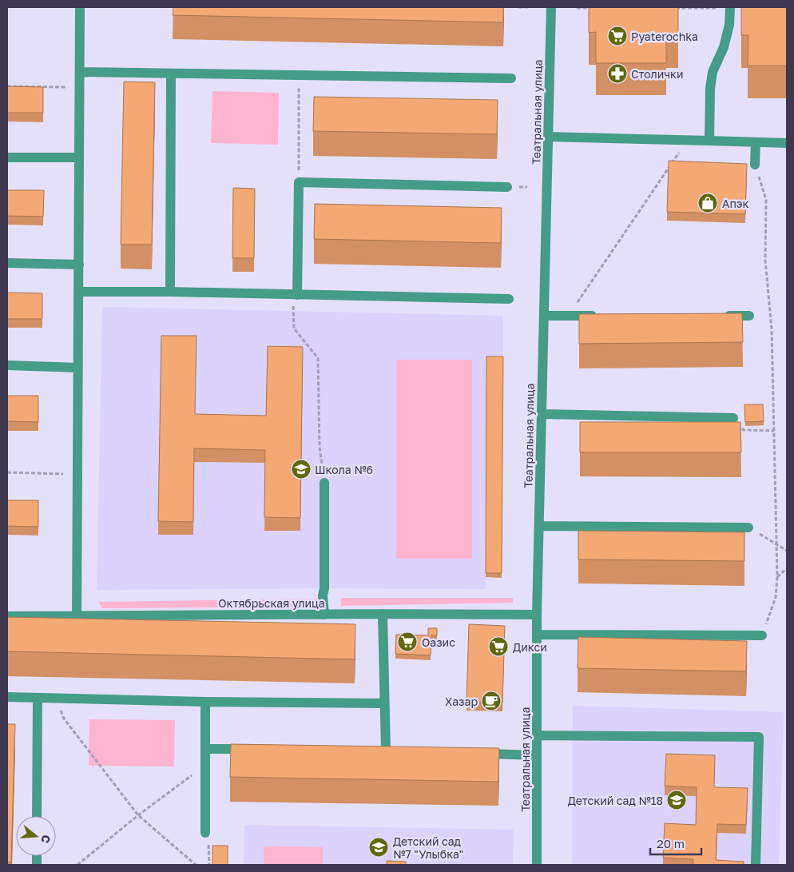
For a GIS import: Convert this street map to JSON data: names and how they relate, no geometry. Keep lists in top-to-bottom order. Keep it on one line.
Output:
{"streets":{"street":["Театральная улица","Октябрьская улица"]},"crossings":[["Театральная улица","Октябрьская улица"]],"places":{"supermarket":["Pyaterochka","Оазис","Дикси"],"pharmacy":["Столички"],"shop":["Апэк"],"school or university":["Школа №6","Детский сад №18","Детский сад №7 \"Улыбка\""],"cafe":["Хазар"]},"scale_bar":"20 m","north":"right"}
